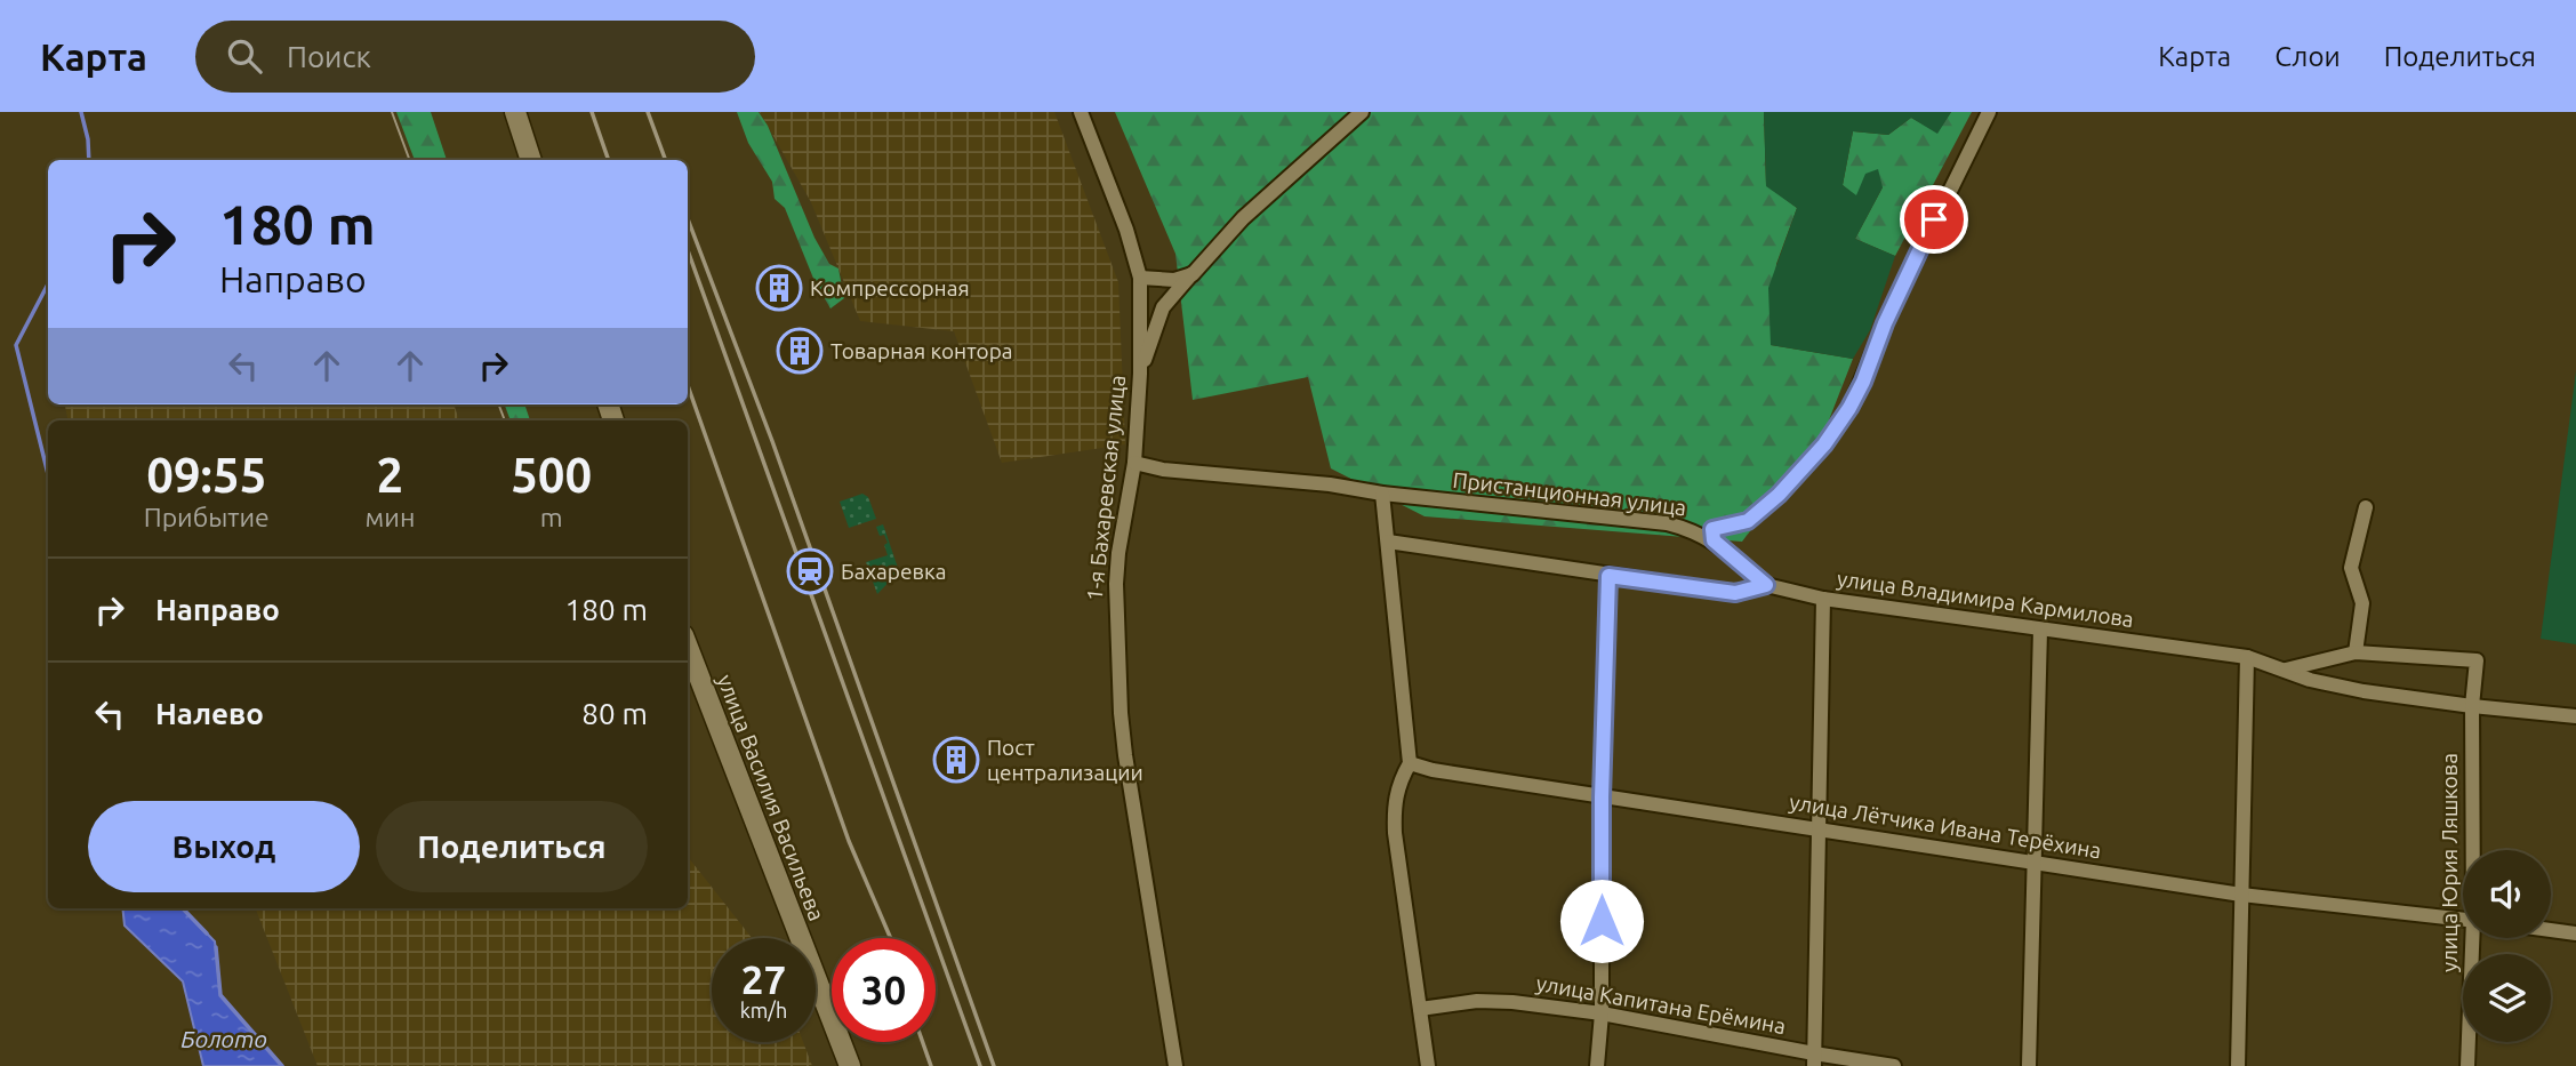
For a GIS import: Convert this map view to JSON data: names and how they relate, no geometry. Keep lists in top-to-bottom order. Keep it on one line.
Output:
{"streets":{"main road":["улица Василия Васильева"],"street":["1-я Бахаревская улица","Пристанционная улица","улица Владимира Кармилова","улица Лётчика Ивана Терёхина","улица Юрия Ляшкова","улица Капитана Ерёмина"]},"crossings":[["1-я Бахаревская улица","Пристанционная улица"],["улица Владимира Кармилова","улица Юрия Ляшкова"]],"water":["Болото"],"places":{"building":["Компрессорная","Товарная контора","Пост централизации"],"station":["Бахаревка"]},"page":{"header":"Карта","search":"Поиск","nav":["Карта","Слои","Поделиться"],"turn":["180 m","Направо"],"eta":["09:55","Прибытие","2","мин","500","m"],"list":[{"name":"Направо","value":"180 m"},{"name":"Налево","value":"80 m"}],"buttons":["Выход","Поделиться"],"speed":"27 km/h","limit":"30"}}
